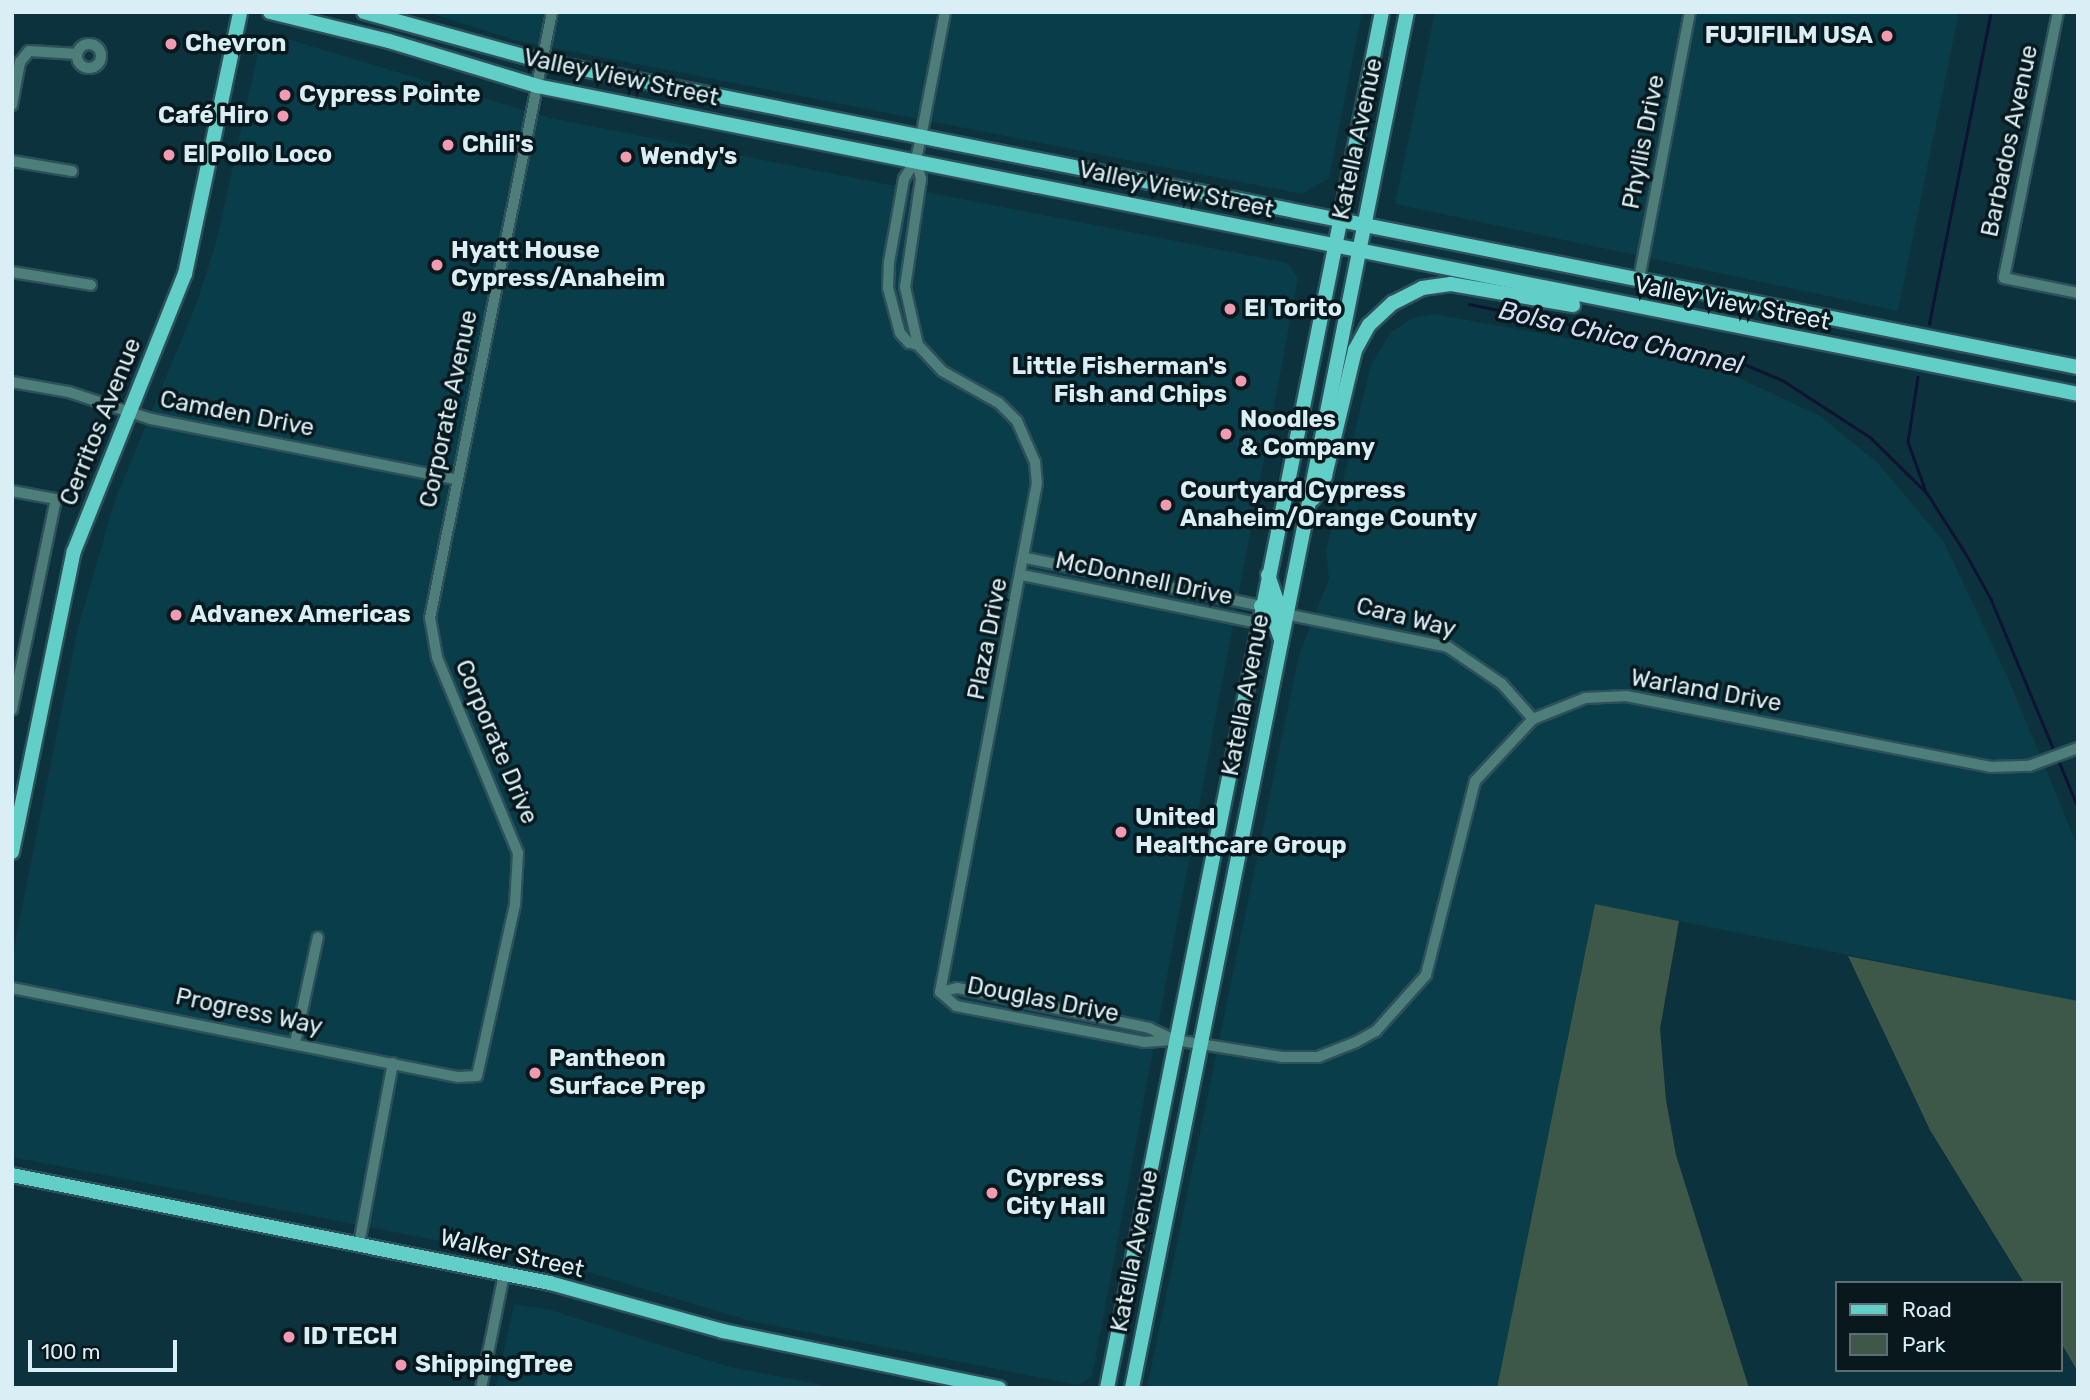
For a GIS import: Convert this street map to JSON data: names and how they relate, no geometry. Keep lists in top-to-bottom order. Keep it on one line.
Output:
{"streets":{"main road":["Valley View Street","Katella Avenue","Cerritos Avenue","Walker Street"],"street":["Barbados Avenue","Phyllis Drive","Corporate Avenue","Camden Drive","McDonnell Drive","Cara Way","Plaza Drive","Warland Drive","Corporate Drive","Douglas Drive","Progress Way"]},"crossings":[["Valley View Street","Katella Avenue"],["Valley View Street","Phyllis Drive"],["Valley View Street","Corporate Avenue"],["Valley View Street","Plaza Drive"],["Katella Avenue","McDonnell Drive"],["Katella Avenue","Cara Way"],["Katella Avenue","Warland Drive"],["Katella Avenue","Douglas Drive"],["Corporate Avenue","Camden Drive"],["Corporate Avenue","Corporate Drive"],["Camden Drive","Cerritos Avenue"],["McDonnell Drive","Plaza Drive"],["Cara Way","Warland Drive"],["Plaza Drive","Douglas Drive"],["Warland Drive","Douglas Drive"],["Corporate Drive","Progress Way"]],"water":["Bolsa Chica Channel"],"places":["FUJIFILM USA","Chevron","Cypress Pointe","Café Hiro","Chili's","El Pollo Loco","Wendy's","Hyatt House Cypress/Anaheim","El Torito","Little Fisherman's Fish and Chips","Noodles & Company","Courtyard Cypress Anaheim/Orange County","Advanex Americas","United Healthcare Group","Pantheon Surface Prep","Cypress City Hall","ID TECH","ShippingTree"],"legend":["Road","Park"],"scale_bar":"100 m"}
